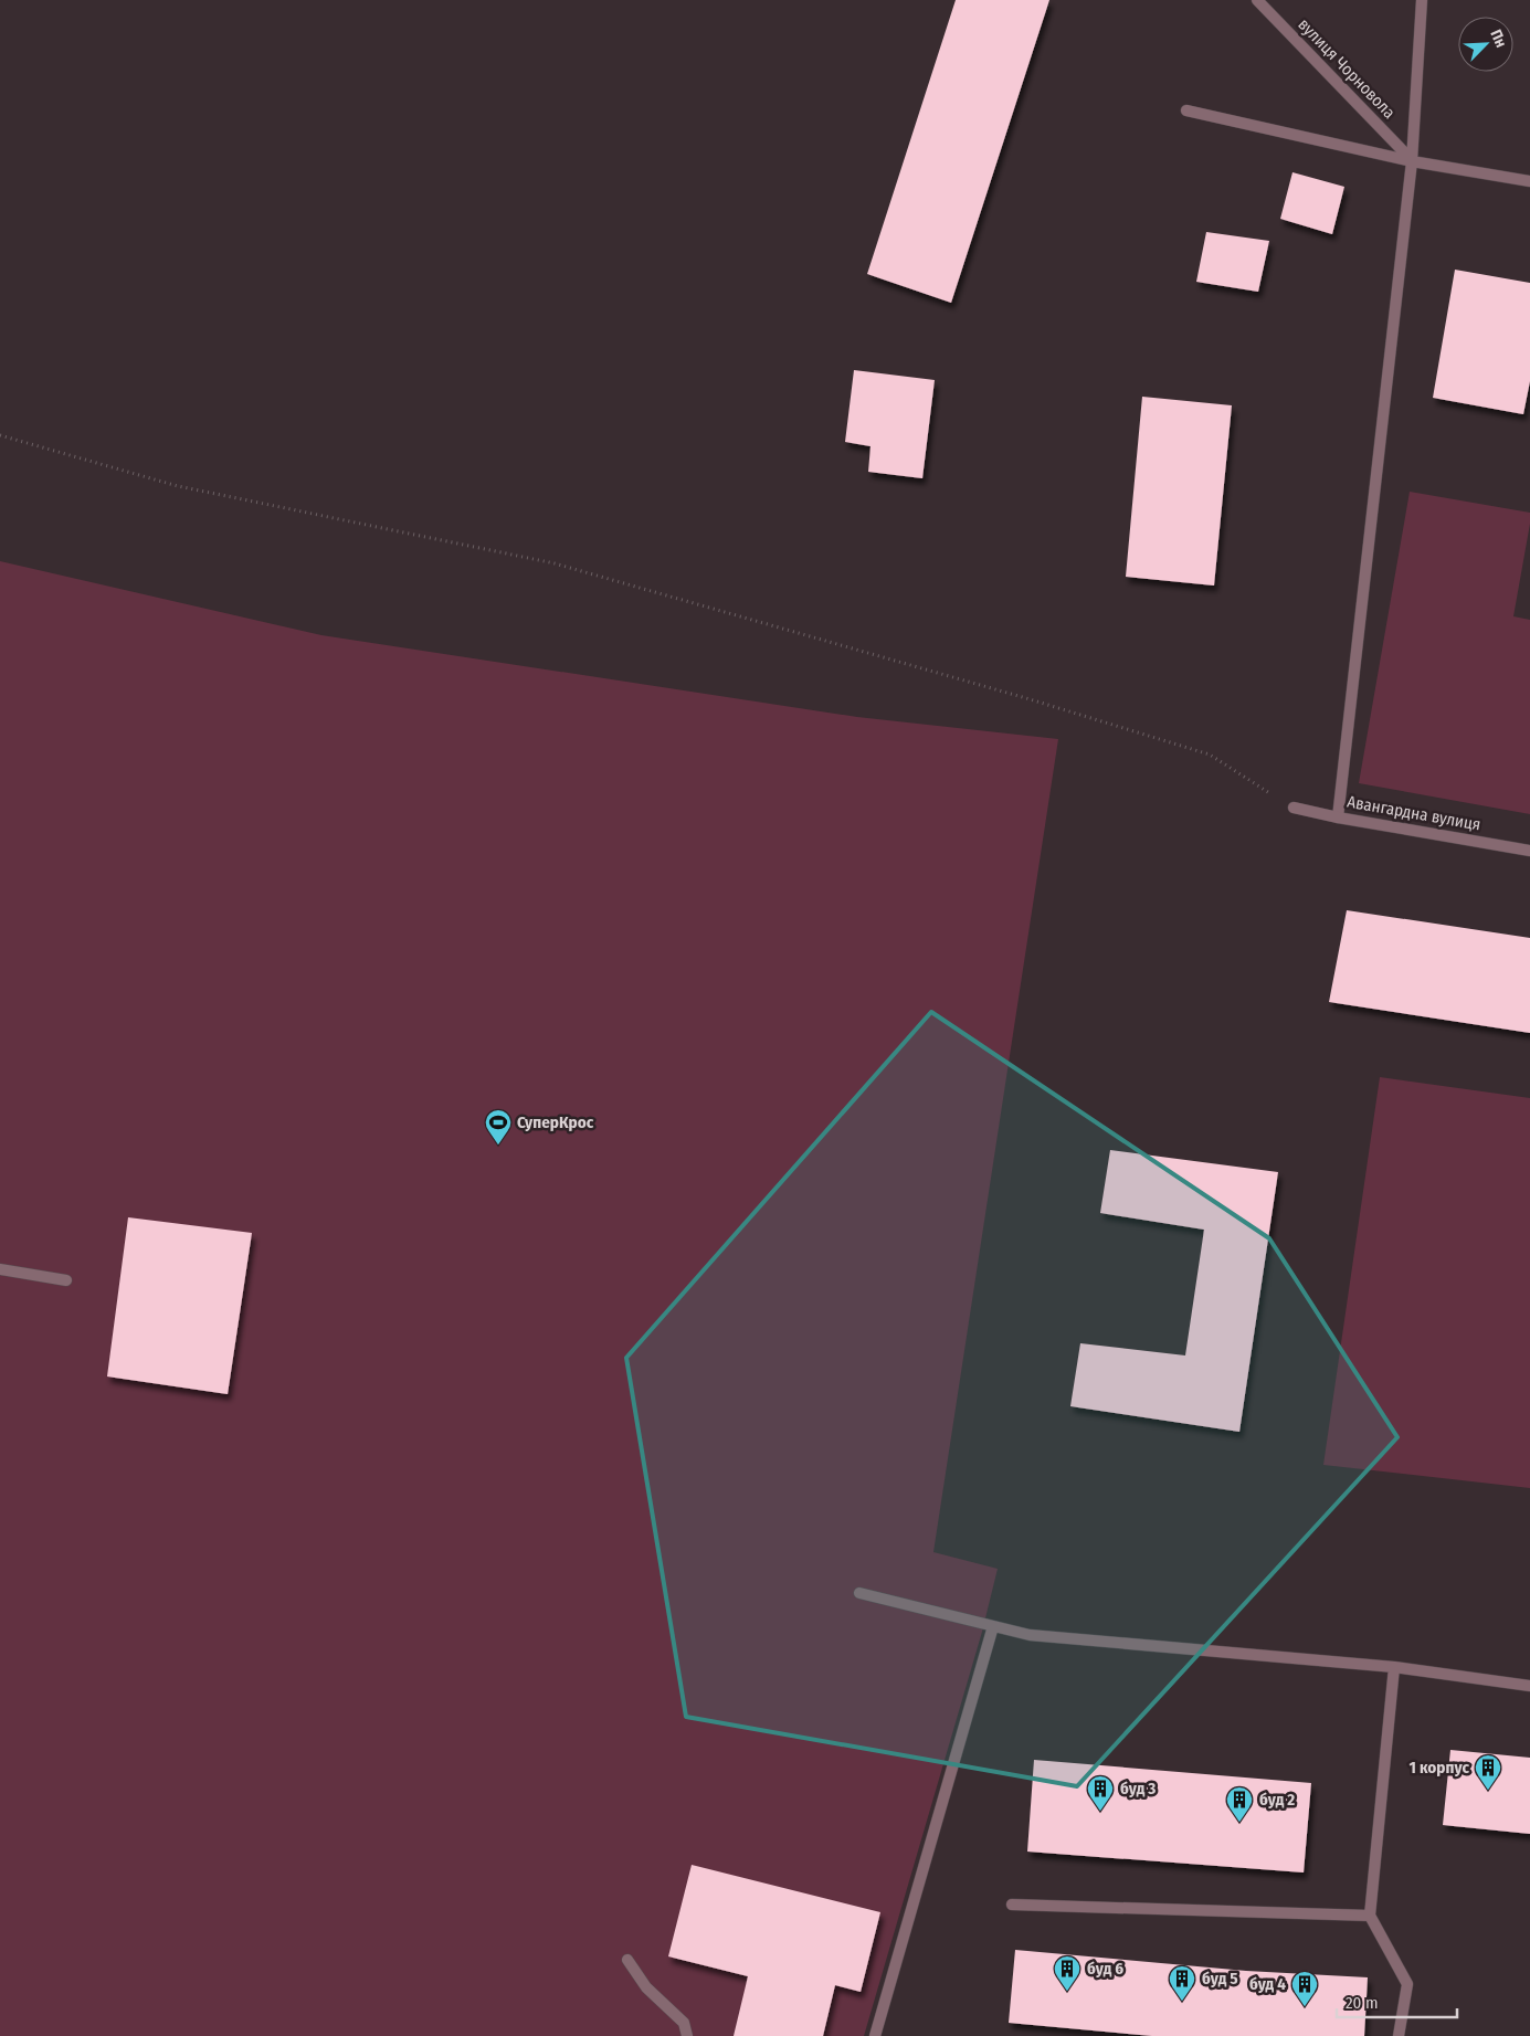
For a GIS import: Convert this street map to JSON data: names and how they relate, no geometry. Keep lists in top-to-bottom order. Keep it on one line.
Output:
{"streets":{"street":["вулиця Чорновола","Авангардна вулиця"]},"places":{"sports":["СуперКрос"],"building":["1 корпус","буд 3","буд 2","буд 6","буд 5","буд 4"]},"scale_bar":"20 m","north":"top right"}
